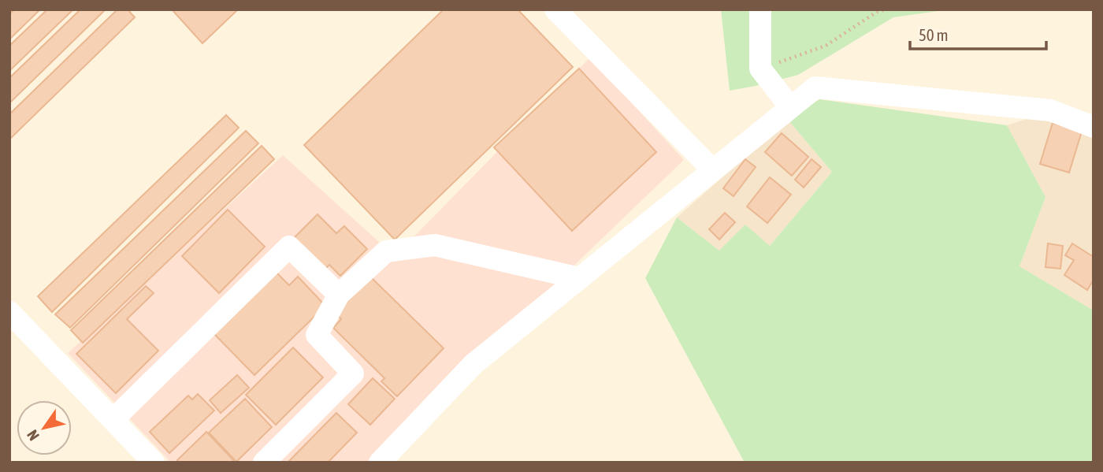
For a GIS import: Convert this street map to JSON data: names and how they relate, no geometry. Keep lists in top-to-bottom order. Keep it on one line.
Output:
{"scale_bar":"50 m","north":"bottom left"}
